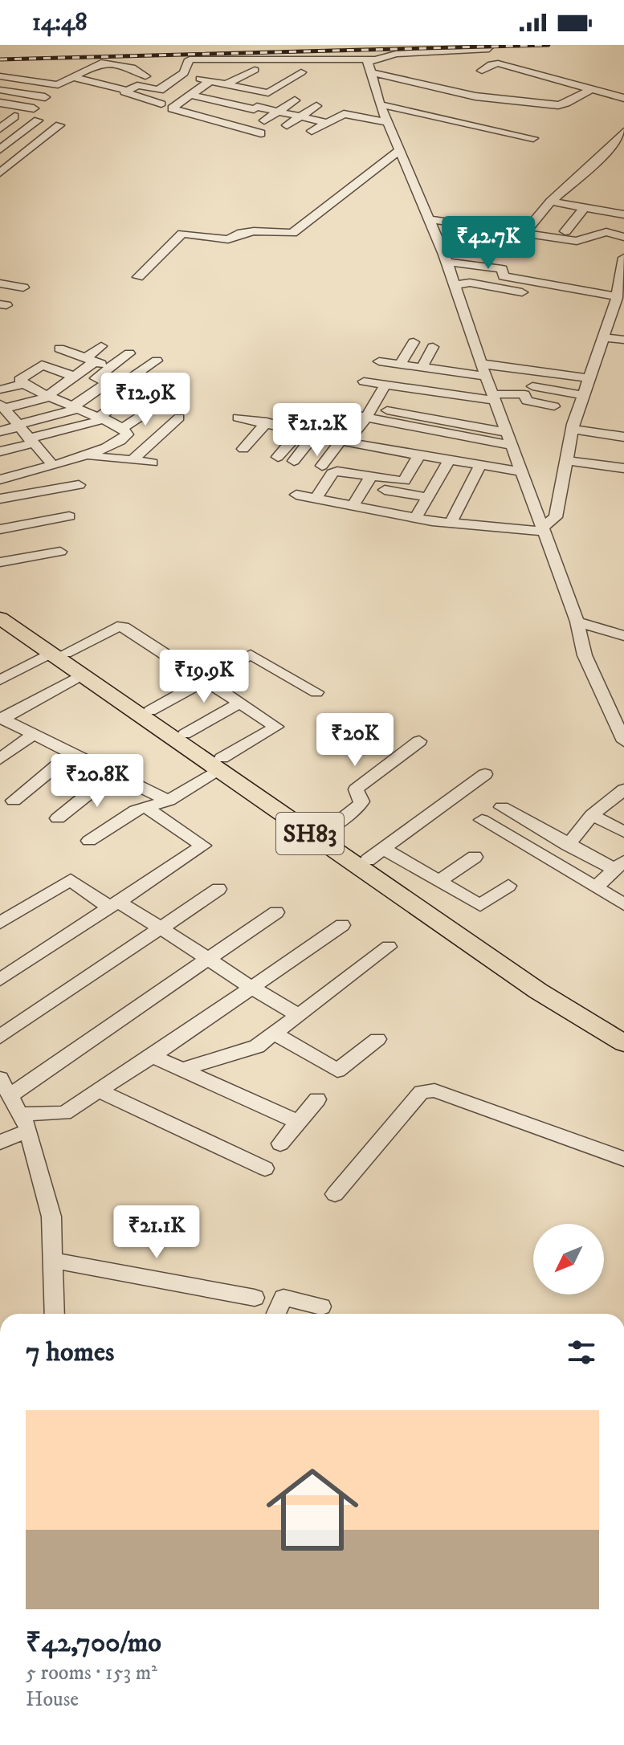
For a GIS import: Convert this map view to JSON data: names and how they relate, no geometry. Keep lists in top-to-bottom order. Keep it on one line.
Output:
{"streets":{"main road":["SH83"]},"north":"bottom left","page":{"status":"14:48","price":["₹42.7K","₹12.9K","₹21.2K","₹19.9K","₹20K","₹20.8K","₹21.1K"],"heading":"7 homes","list":[{"name":"₹42,700/mo","note":"5 rooms · 153 m² · House"}]}}
